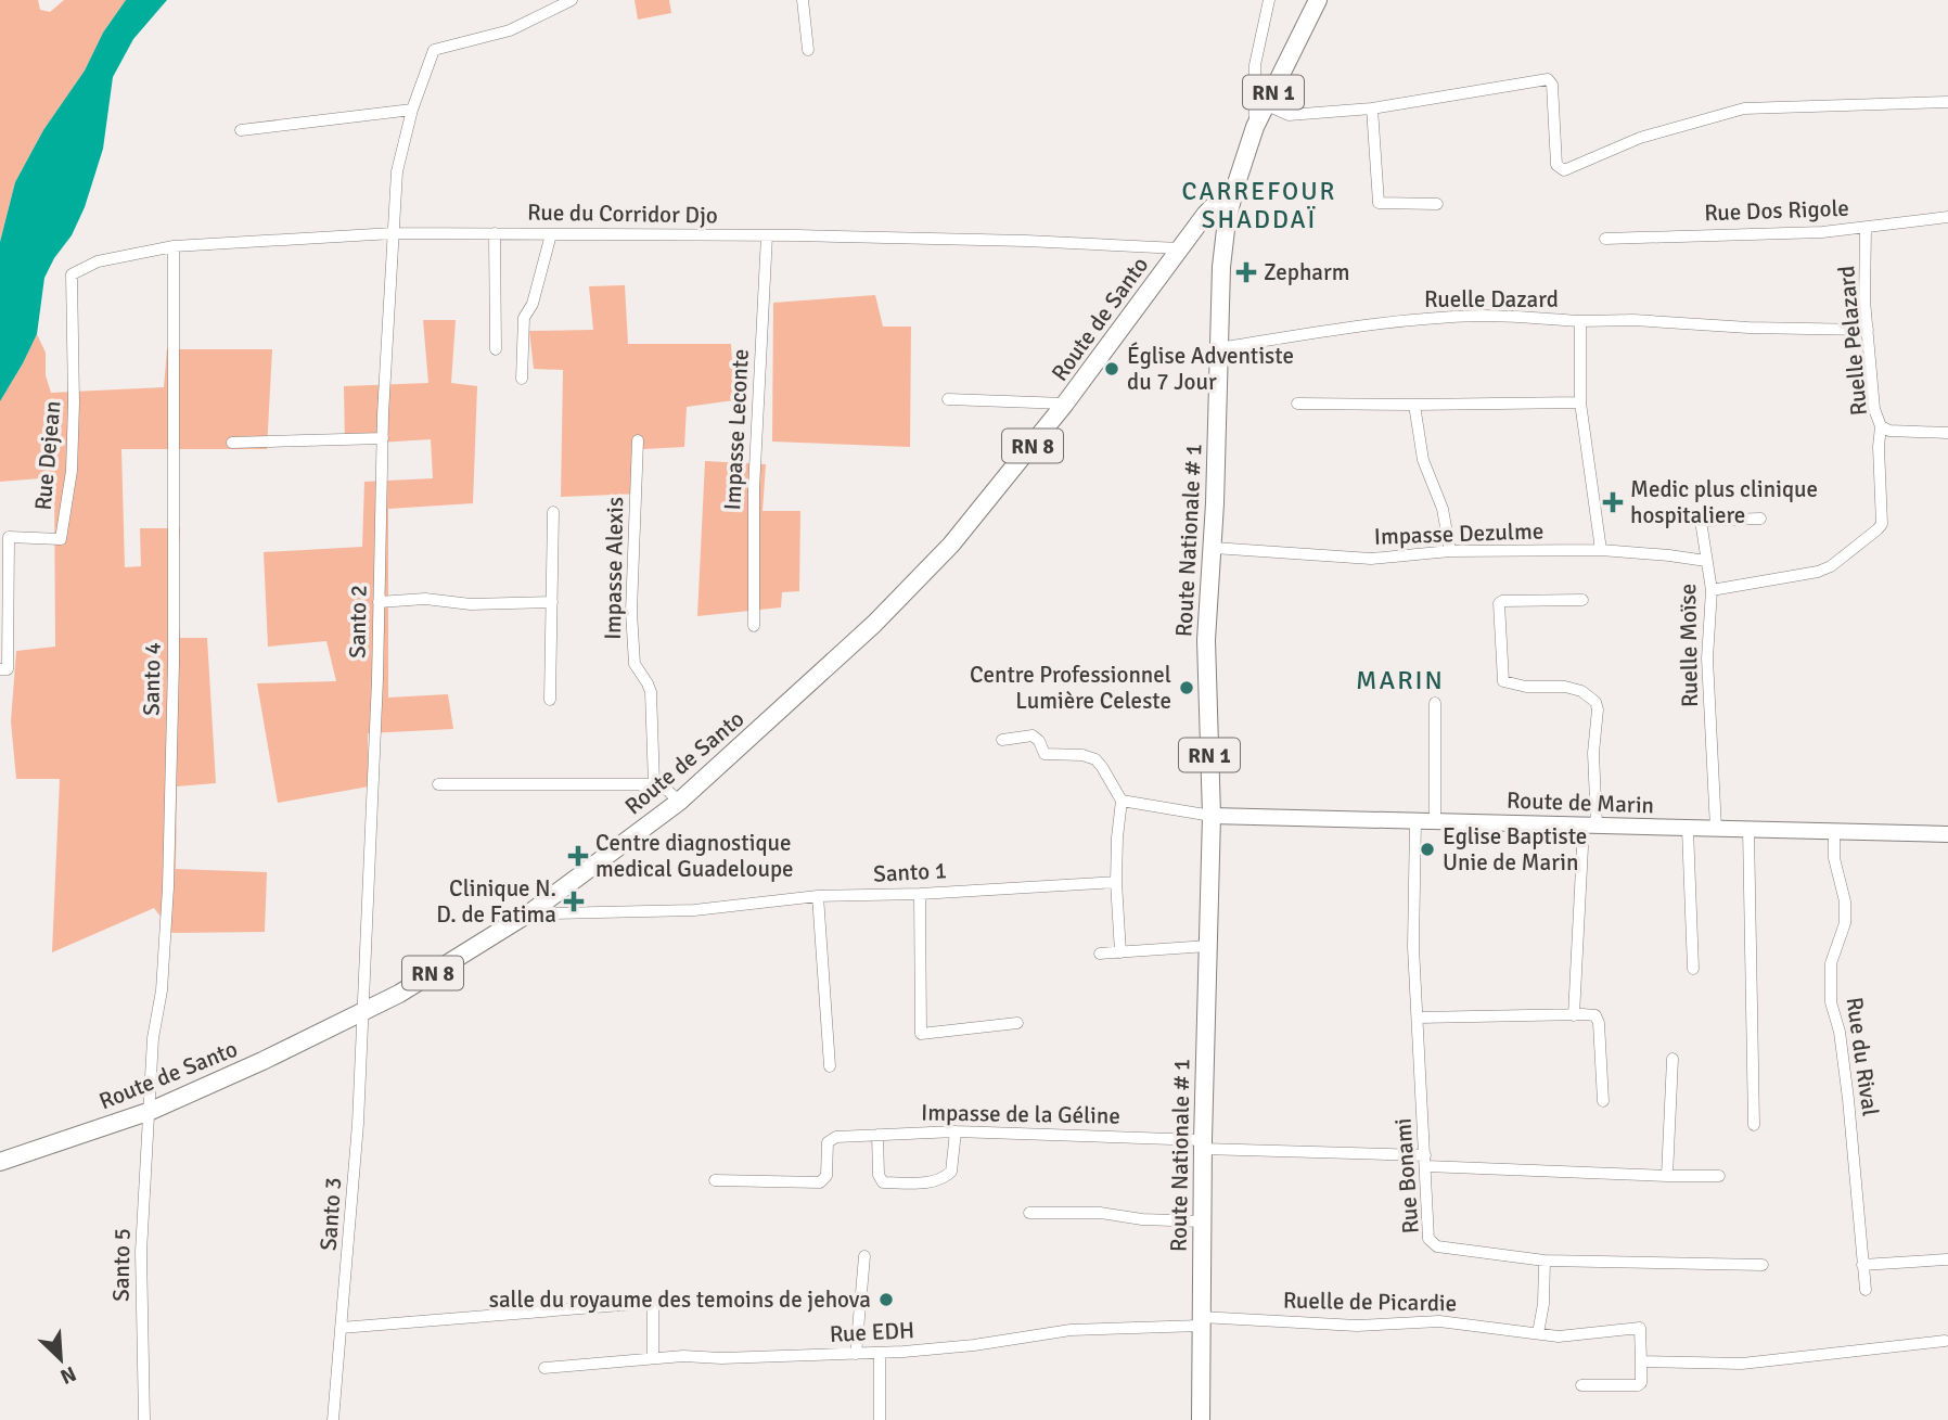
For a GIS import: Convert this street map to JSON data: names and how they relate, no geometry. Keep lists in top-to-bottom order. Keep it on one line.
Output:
{"streets":{"main road":["RN 1","Route de Santo","RN 8","Route Nationale # 1","Route de Marin"],"street":["Rue Dos Rigole","Rue du Corridor Djo","Ruelle Dazard","Ruelle Pelazard","Impasse Leconte","Rue Dejean","Impasse Dezulme","Impasse Alexis","Santo 2","Ruelle Moïse","Santo 4","Santo 1","Rue du Rival","Impasse de la Géline","Rue Bonami","Santo 3","Santo 5","Ruelle de Picardie","Rue EDH"]},"crossings":[["Rue Dos Rigole","Ruelle Pelazard"],["Rue du Corridor Djo","Route de Santo"],["Rue du Corridor Djo","Impasse Leconte"],["Rue du Corridor Djo","Rue Dejean"],["Rue du Corridor Djo","Santo 2"],["Rue du Corridor Djo","Santo 4"],["Ruelle Dazard","Impasse Dezulme"],["Ruelle Dazard","Route Nationale # 1"],["Route de Santo","Route Nationale # 1"],["Route de Santo","Santo 2"],["Route de Santo","Santo 4"],["Route de Santo","Santo 1"],["Route de Santo","Santo 3"],["Route de Santo","Santo 5"],["Impasse Dezulme","Route Nationale # 1"],["Impasse Dezulme","Ruelle Moïse"],["Route Nationale # 1","Route de Marin"],["Route Nationale # 1","Impasse de la Géline"],["Route Nationale # 1","Ruelle de Picardie"],["Route Nationale # 1","Rue EDH"],["Santo 2","Santo 3"],["Ruelle Moïse","Route de Marin"],["Santo 4","Santo 5"],["Route de Marin","Rue du Rival"],["Route de Marin","Rue Bonami"],["Impasse de la Géline","Rue Bonami"],["Ruelle de Picardie","Rue EDH"]],"districts":["CARREFOUR SHADDAÏ","MARIN"],"places":{"health":["Zepharm","Medic plus clinique hospitaliere","Centre diagnostique medical Guadeloupe","Clinique N. D. de Fatima"],"other":["Église Adventiste du 7 Jour","Centre Professionnel Lumière Celeste","Eglise Baptiste Unie de Marin","salle du royaume des temoins de jehova"]},"north":"bottom right"}
